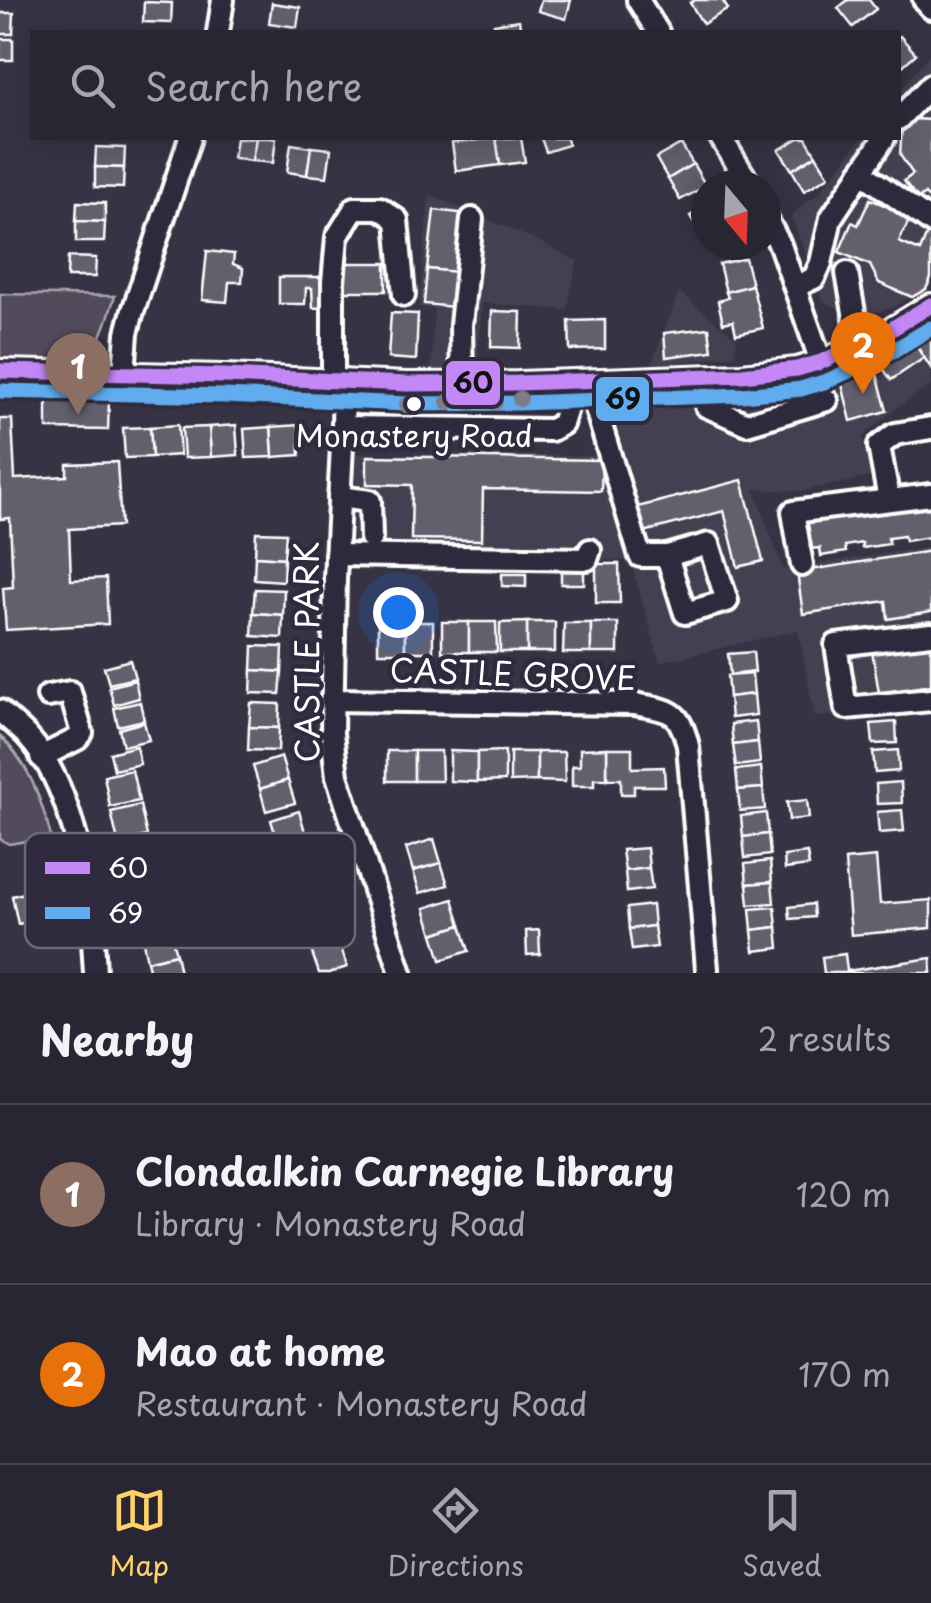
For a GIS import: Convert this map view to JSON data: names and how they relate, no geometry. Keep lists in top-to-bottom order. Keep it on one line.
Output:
{"streets":{"street":["CASTLE PARK","CASTLE GROVE"]},"crossings":[["CASTLE PARK","CASTLE GROVE"]],"places":["Monastery Road"],"lines":["transit line 60","transit line 69"],"legend":["60","69"],"north":"bottom","page":{"search":"Search here","pins":["2","1"],"heading":["Nearby","2 results"],"list":[{"mark":"1","name":"Clondalkin Carnegie Library","note":"Library · Monastery Road","value":"120 m"},{"mark":"2","name":"Mao at home","note":"Restaurant · Monastery Road","value":"170 m"}],"nav":["Map","Directions","Saved"]}}
